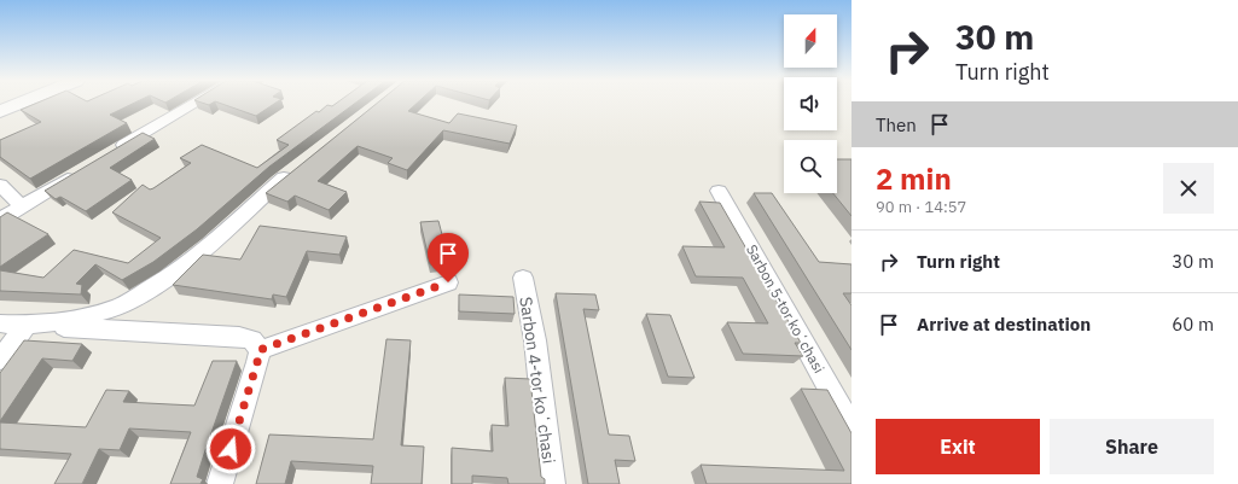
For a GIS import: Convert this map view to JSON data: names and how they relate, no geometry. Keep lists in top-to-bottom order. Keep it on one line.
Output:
{"streets":{"street":["Sarbon 5-tor koʻchasi","Sarbon 4-tor koʻchasi"]},"north":"top","page":{"turn":["30 m","Turn right"],"then":"Then","heading":["2 min","90 m · 14:57"],"list":[{"name":"Turn right","value":"30 m"},{"name":"Arrive at destination","value":"60 m"}],"buttons":["Exit","Share"]}}
